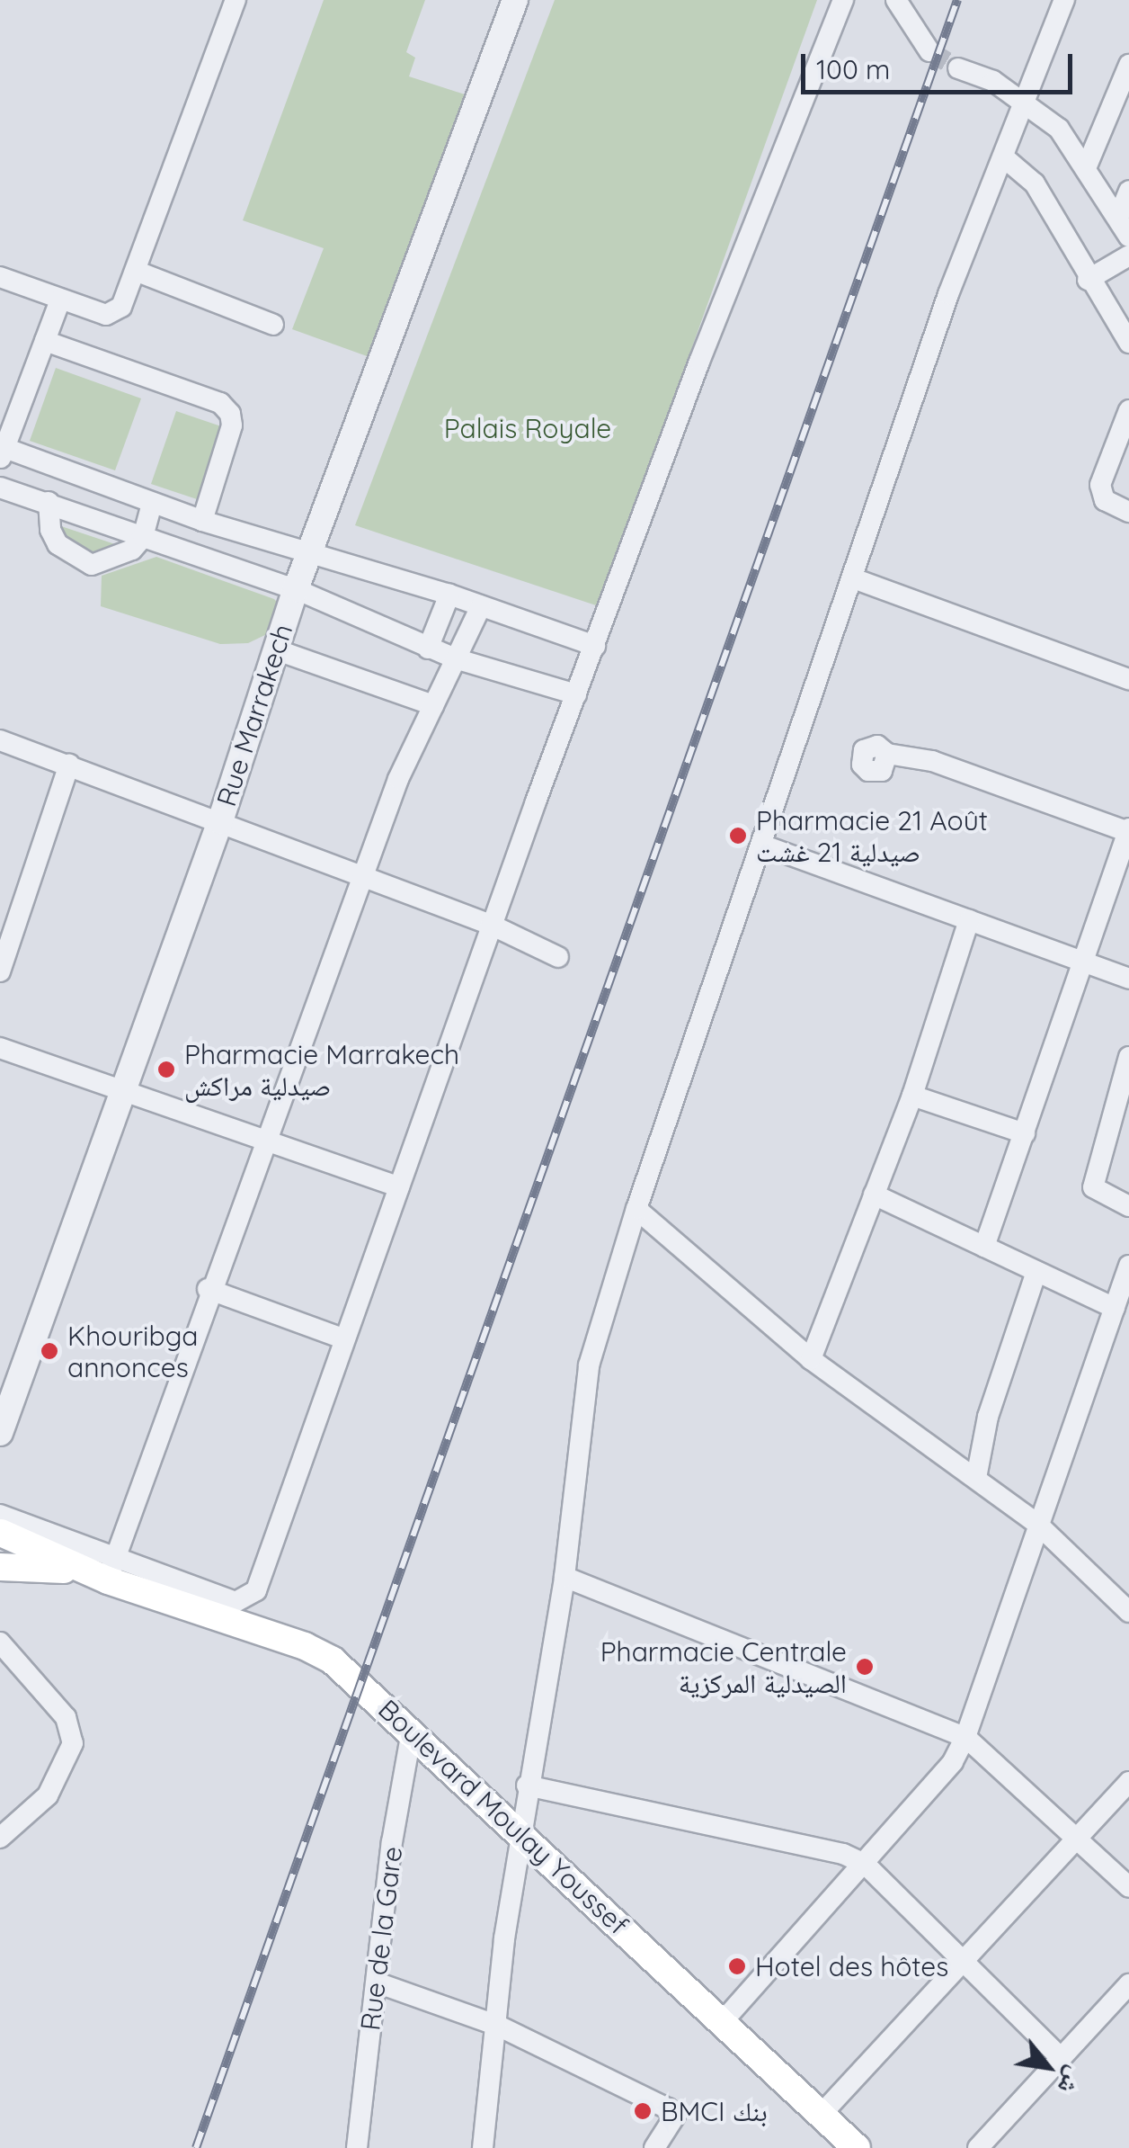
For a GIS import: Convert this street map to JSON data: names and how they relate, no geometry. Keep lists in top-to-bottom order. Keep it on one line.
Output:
{"streets":{"main road":["Boulevard Moulay Youssef"],"street":["Rue Marrakech","Rue de la Gare"]},"crossings":[["Boulevard Moulay Youssef","Rue de la Gare"]],"parks":["Palais Royale"],"places":["Pharmacie 21 Août صيدلية 21 غشت","Pharmacie Marrakech صيدلية مراكش","Khouribga annonces","Pharmacie Centrale الصيدلية المركزية","Hotel des hôtes","BMCI بنك"],"scale_bar":"100 m","north":"bottom right"}
